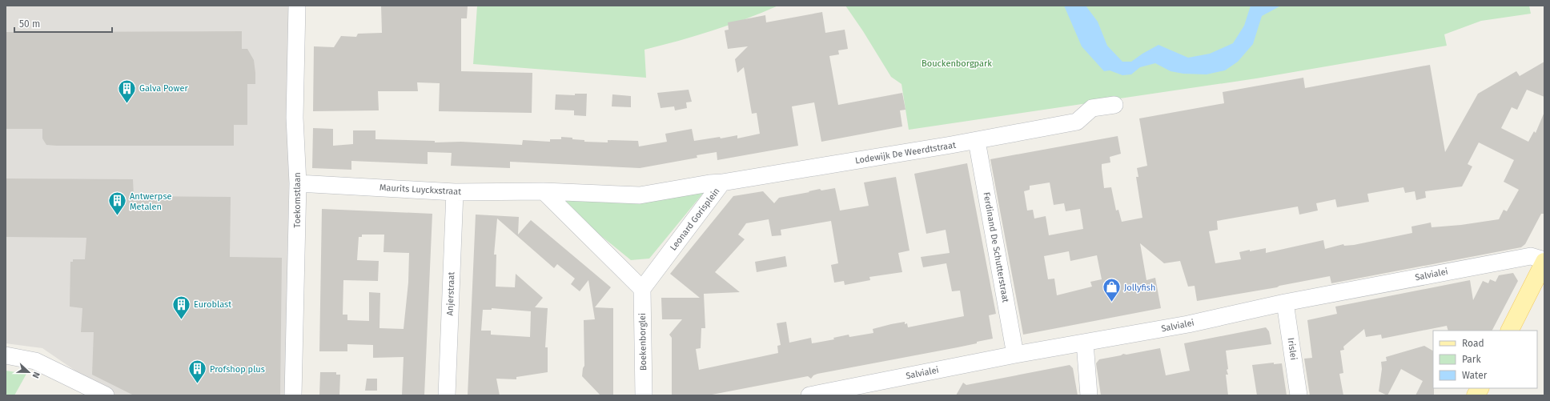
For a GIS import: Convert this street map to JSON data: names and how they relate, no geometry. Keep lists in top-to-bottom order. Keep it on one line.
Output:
{"streets":{"street":["Lodewijk De Weerdtstraat","Maurits Luyckxstraat","Toekomstlaan","Leonard Gorisplein","Ferdinand De Schutterstraat","Salvialei","Anjerstraat","Boekenborglei","Irislei"]},"crossings":[["Lodewijk De Weerdtstraat","Leonard Gorisplein"],["Lodewijk De Weerdtstraat","Ferdinand De Schutterstraat"],["Maurits Luyckxstraat","Toekomstlaan"],["Maurits Luyckxstraat","Leonard Gorisplein"],["Maurits Luyckxstraat","Anjerstraat"],["Leonard Gorisplein","Boekenborglei"],["Ferdinand De Schutterstraat","Salvialei"],["Salvialei","Irislei"]],"parks":["Bouckenborgpark"],"places":{"building":["Galva Power","Antwerpse Metalen","Euroblast","Profshop plus"],"shop":["Jollyfish"]},"legend":["Road","Park","Water"],"scale_bar":"50 m","north":"right"}
